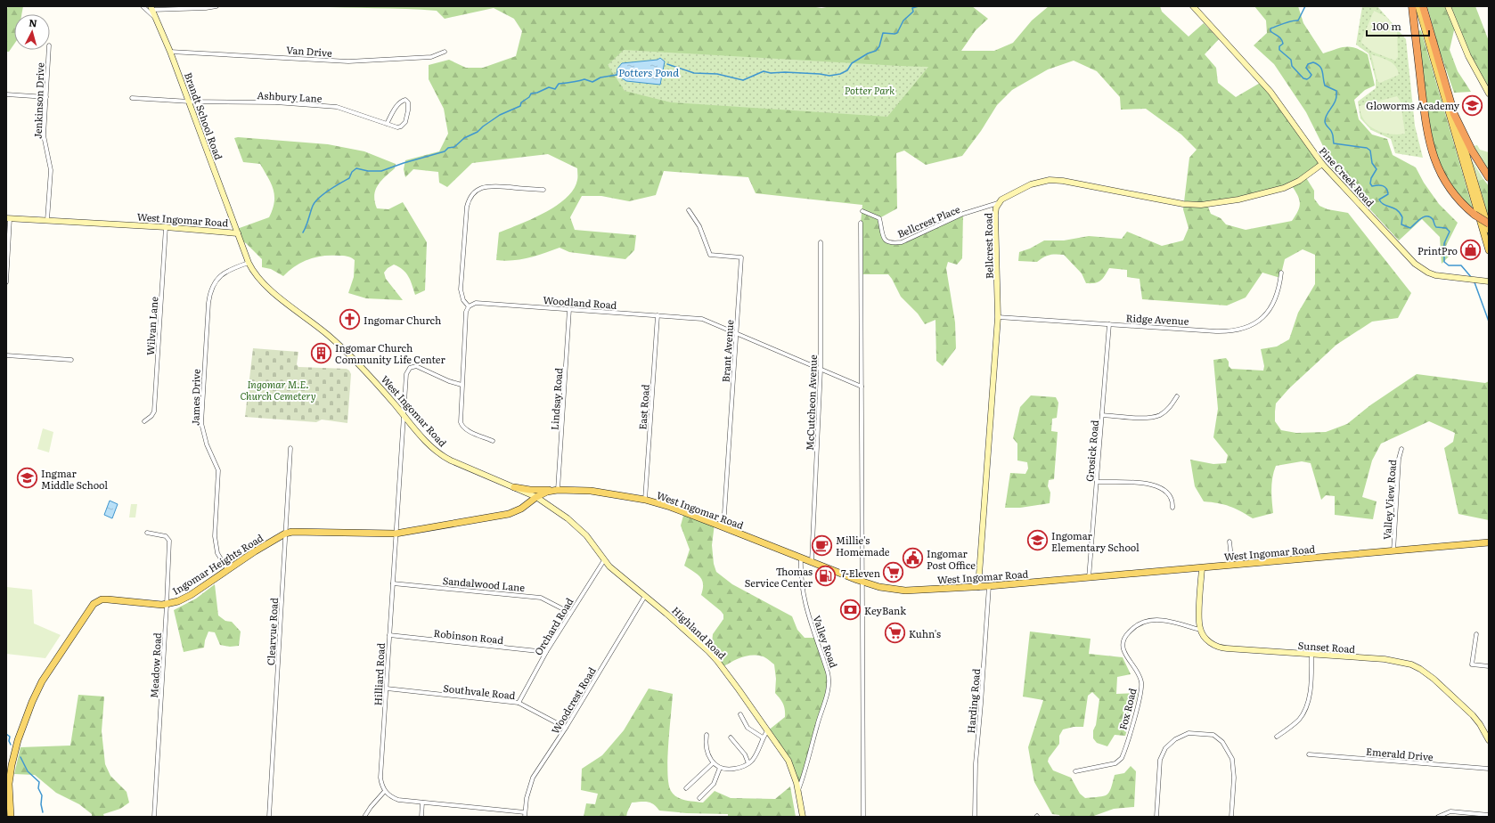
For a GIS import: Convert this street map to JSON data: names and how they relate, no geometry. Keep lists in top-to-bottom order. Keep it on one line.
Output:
{"streets":{"main road":["West Ingomar Road","Ingomar Heights Road"],"street":["Van Drive","Ashbury Lane","Jenkinson Drive","Brandt School Road","Pine Creek Road","Bellcrest Place","Bellcrest Road","Woodland Road","Ridge Avenue","Wilvan Lane","Brant Avenue","James Drive","Lindsay Road","McCutcheon Avenue","East Road","Grosick Road","Valley View Road","Sandalwood Lane","Orchard Road","Clearvue Road","Highland Road","Robinson Road","Valley Road","Sunset Road","Meadow Road","Hilliard Road","Southvale Road","Woodcrest Road","Harding Road","Fox Road","Emerald Drive"]},"crossings":[["Van Drive","Brandt School Road"],["Ashbury Lane","Brandt School Road"],["Jenkinson Drive","West Ingomar Road"],["Brandt School Road","West Ingomar Road"],["Pine Creek Road","Bellcrest Road"],["West Ingomar Road","Bellcrest Road"],["West Ingomar Road","Wilvan Lane"],["West Ingomar Road","Brant Avenue"],["West Ingomar Road","James Drive"],["West Ingomar Road","Lindsay Road"],["West Ingomar Road","McCutcheon Avenue"],["West Ingomar Road","East Road"],["West Ingomar Road","Grosick Road"],["West Ingomar Road","Valley View Road"],["West Ingomar Road","Ingomar Heights Road"],["West Ingomar Road","Highland Road"],["West Ingomar Road","Valley Road"],["West Ingomar Road","Hilliard Road"],["West Ingomar Road","Harding Road"],["Bellcrest Place","Bellcrest Road"],["Bellcrest Road","Ridge Avenue"],["Woodland Road","Brant Avenue"],["Woodland Road","Lindsay Road"],["Woodland Road","McCutcheon Avenue"],["Woodland Road","East Road"],["Ridge Avenue","Grosick Road"],["James Drive","Ingomar Heights Road"],["Ingomar Heights Road","Clearvue Road"],["Ingomar Heights Road","Highland Road"],["Ingomar Heights Road","Meadow Road"],["Ingomar Heights Road","Hilliard Road"],["Sandalwood Lane","Orchard Road"],["Sandalwood Lane","Hilliard Road"],["Orchard Road","Highland Road"],["Orchard Road","Robinson Road"],["Orchard Road","Southvale Road"],["Highland Road","Valley Road"],["Highland Road","Woodcrest Road"],["Robinson Road","Hilliard Road"],["Sunset Road","Fox Road"],["Hilliard Road","Southvale Road"],["Southvale Road","Woodcrest Road"]],"water":["Potters Pond"],"parks":["Potter Park","Ingomar M.E. Church Cemetery"],"places":{"school or university":["Gloworms Academy","Ingmar Middle School","Ingomar Elementary School"],"shop":["PrintPro"],"church":["Ingomar Church"],"building":["Ingomar Church Community Life Center"],"cafe":["Millie's Homemade"],"public building":["Ingomar Post Office"],"supermarket":["7-Eleven","Kuhn's"],"fuel station":["Thomas Service Center"],"bank":["KeyBank"]},"scale_bar":"100 m","north":"top"}
